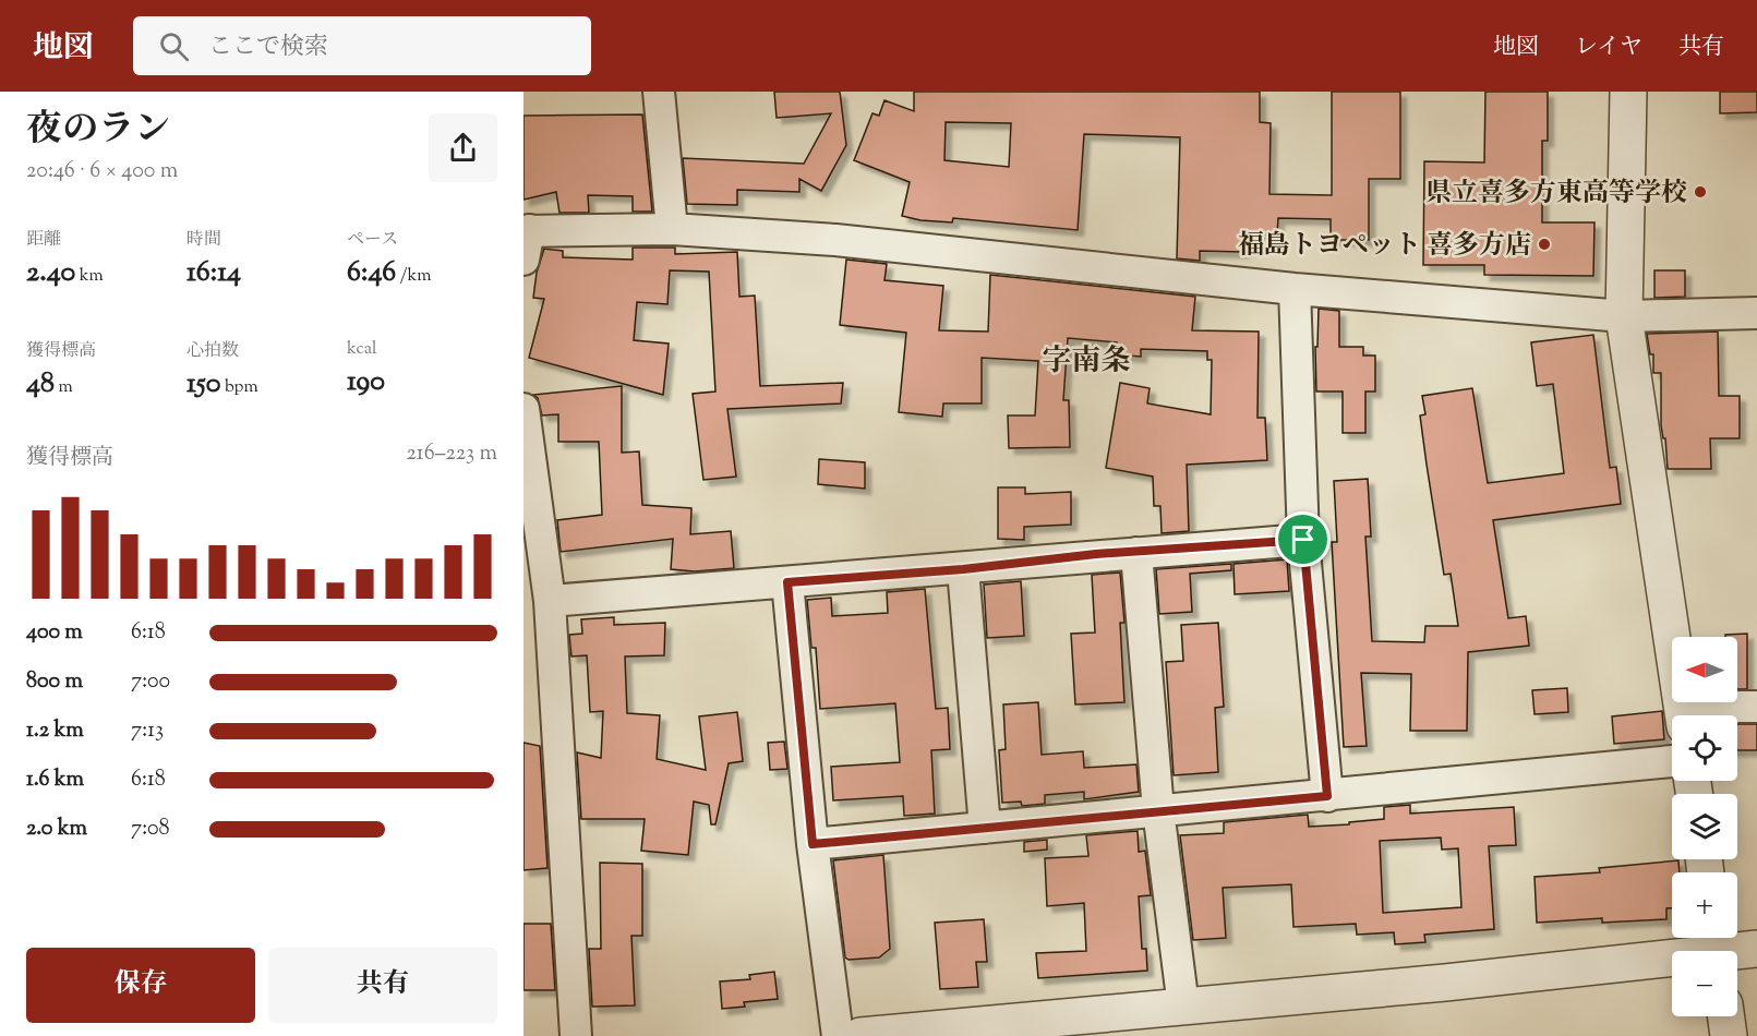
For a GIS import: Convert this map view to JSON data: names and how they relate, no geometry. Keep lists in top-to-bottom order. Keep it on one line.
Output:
{"districts":["字南条"],"places":["県立喜多方東高等学校","福島トヨペット 喜多方店"],"north":"left","page":{"header":"地図","search":"ここで検索","nav":["地図","レイヤ","共有"],"heading":["夜のラン","20:46 · 6 × 400 m"],"stats":[["距離","2.40 km"],["時間","16:14"],["ペース","6:46 /km"],["獲得標高","48 m"],["心拍数","150 bpm"],["kcal","190"]],"chart":["獲得標高","216–223 m"],"list":[{"name":"400 m","note":"6:18"},{"name":"800 m","note":"7:00"},{"name":"1.2 km","note":"7:13"},{"name":"1.6 km","note":"6:18"},{"name":"2.0 km","note":"7:08"}],"map_buttons":["+","−"],"buttons":["保存","共有"]}}
